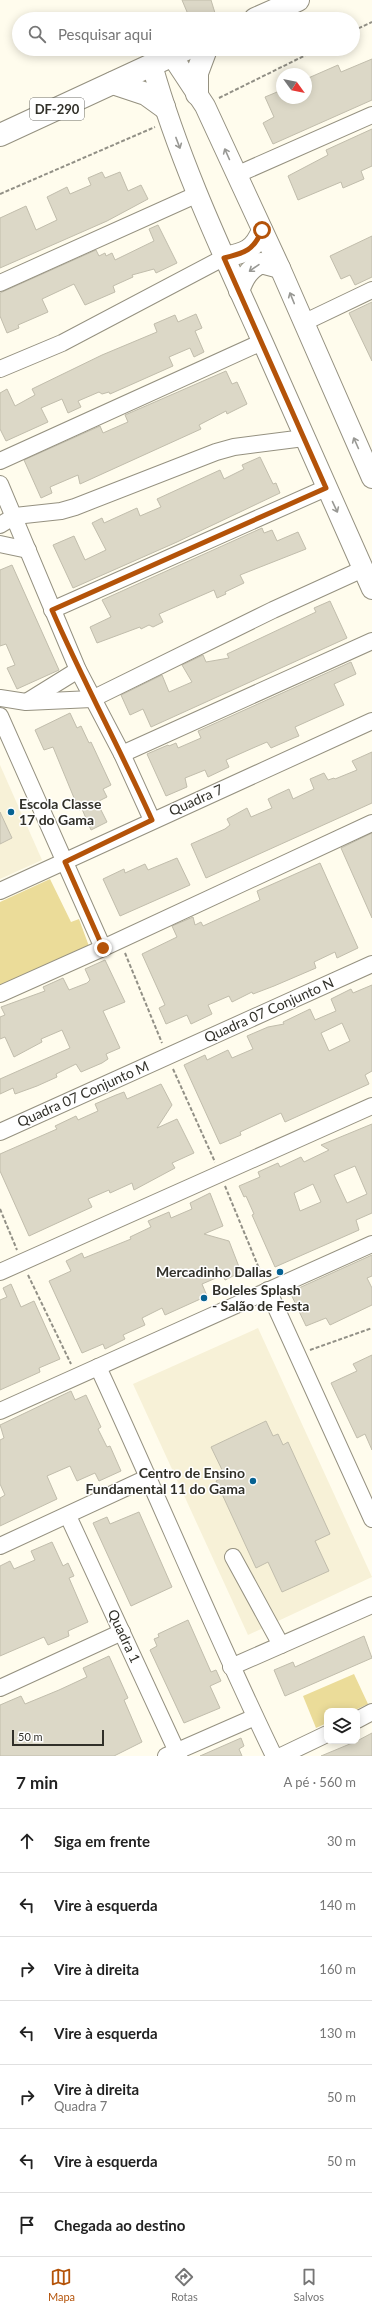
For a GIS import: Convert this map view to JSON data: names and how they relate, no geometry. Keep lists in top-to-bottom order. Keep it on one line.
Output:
{"streets":{"highway":["DF-290"],"street":["Quadra 7","Quadra 07 Conjunto N","Quadra 07 Conjunto M","Quadra 1"]},"crossings":[["Quadra 07 Conjunto N","Quadra 07 Conjunto M"]],"places":["Escola Classe 17 do Gama","Mercadinho Dallas","Boleles Splash - Salão de Festa","Centro de Ensino Fundamental 11 do Gama"],"scale_bar":"50 m","north":"bottom right","page":{"search":"Pesquisar aqui","scale":"50 m","heading":["7 min","A pé · 560 m"],"list":[["Siga em frente","30 m"],["Vire à esquerda","140 m"],["Vire à direita","160 m"],["Vire à esquerda","130 m"],["Vire à direita","Quadra 7","50 m"],["Vire à esquerda","50 m"],"Chegada ao destino"],"nav":["Mapa","Rotas","Salvos"]}}
